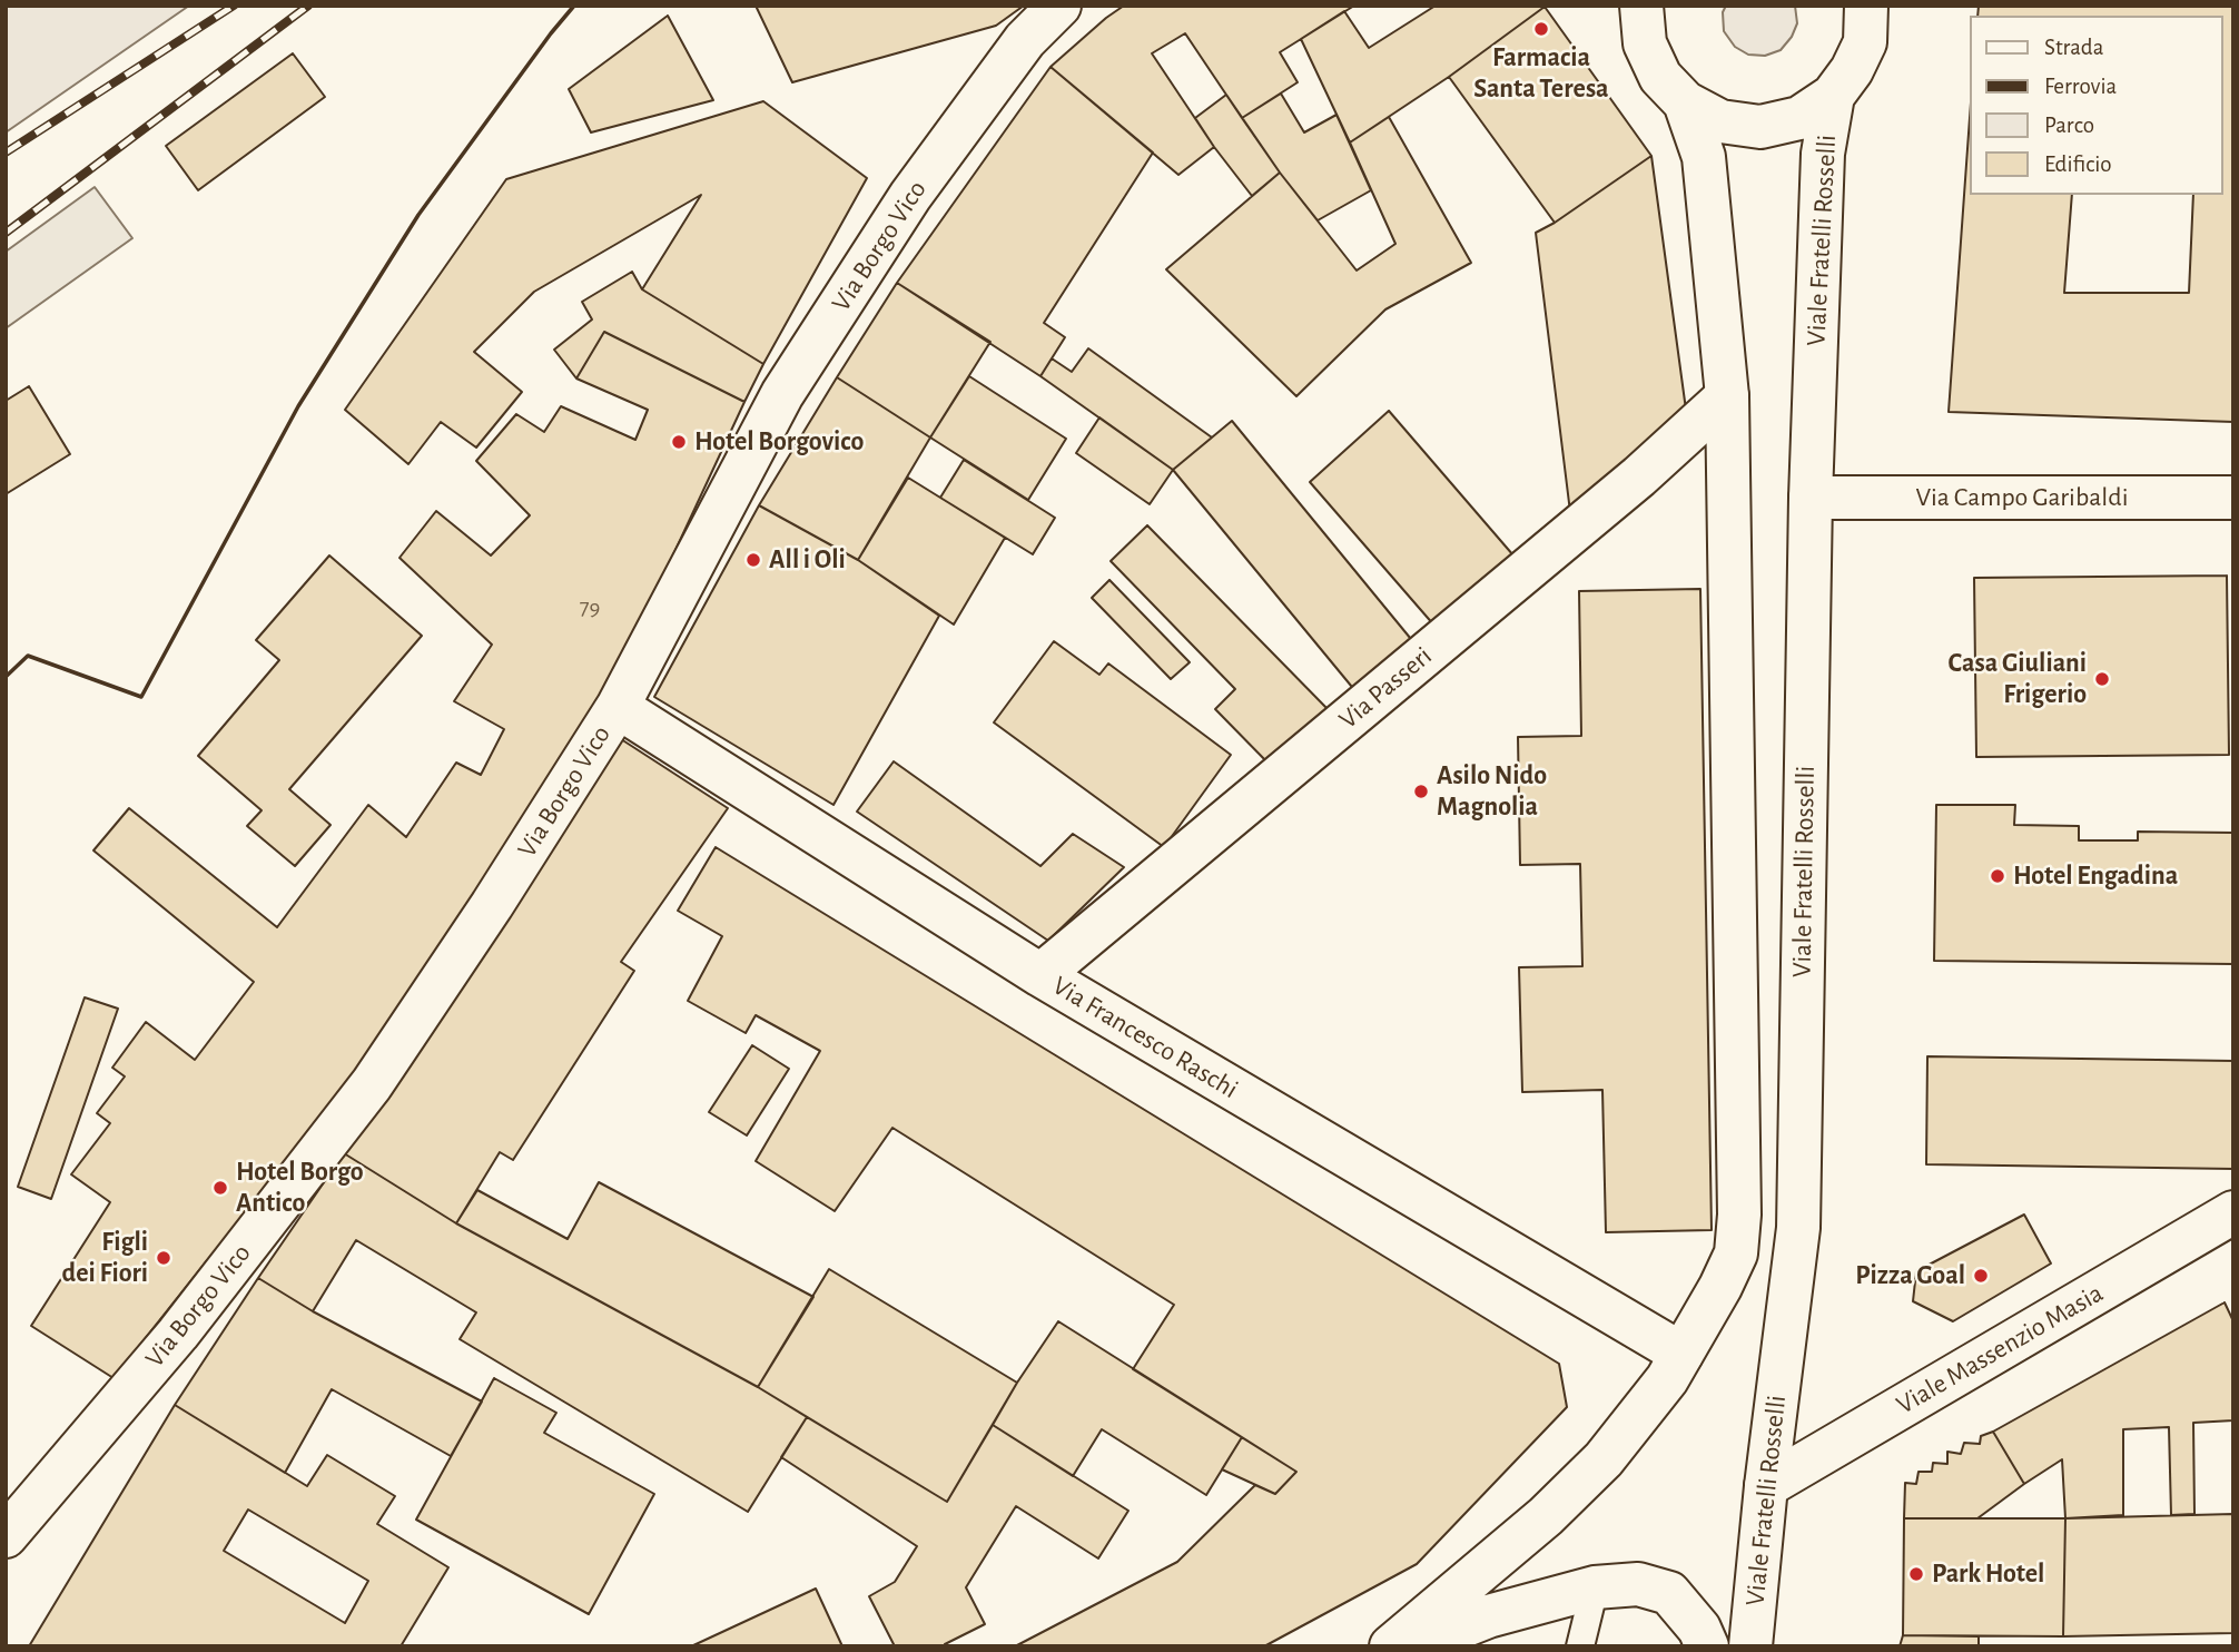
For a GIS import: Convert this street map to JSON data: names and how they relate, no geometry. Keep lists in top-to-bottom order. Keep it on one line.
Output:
{"streets":{"street":["Viale Fratelli Rosselli","Via Borgo Vico","Via Campo Garibaldi","Via Passeri","Via Francesco Raschi","Viale Massenzio Masia"]},"crossings":[["Viale Fratelli Rosselli","Via Campo Garibaldi"],["Viale Fratelli Rosselli","Viale Massenzio Masia"],["Via Borgo Vico","Via Francesco Raschi"],["Via Passeri","Via Francesco Raschi"]],"places":["Farmacia Santa Teresa","Hotel Borgovico","All i Oli","Casa Giuliani Frigerio","Asilo Nido Magnolia","Hotel Engadina","Hotel Borgo Antico","Figli dei Fiori","Pizza Goal","Park Hotel"],"house_numbers":["79"],"legend":["Strada","Ferrovia","Parco","Edificio"]}
